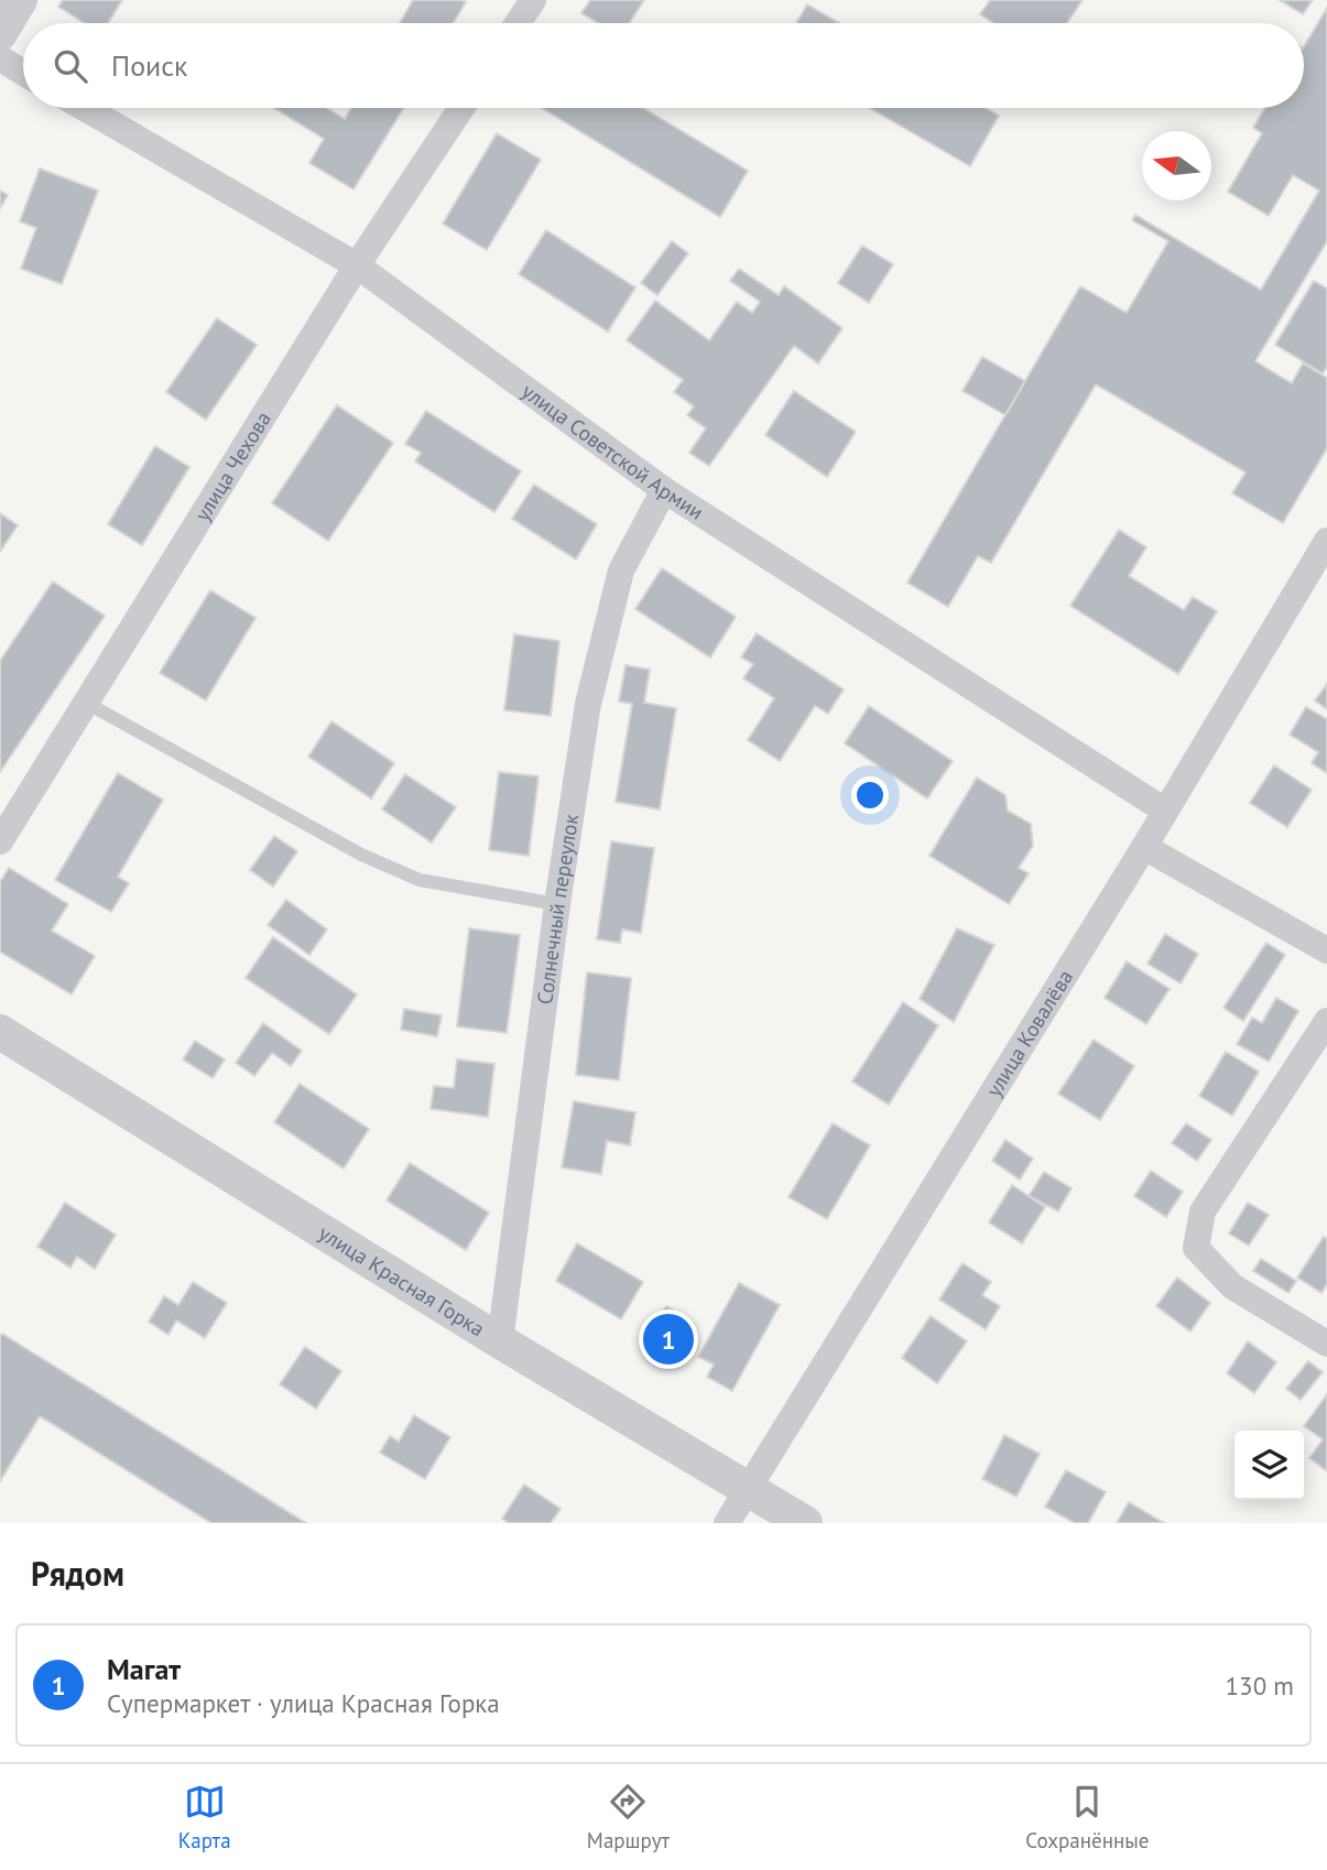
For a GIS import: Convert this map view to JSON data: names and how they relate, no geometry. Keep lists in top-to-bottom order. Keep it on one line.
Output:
{"streets":{"street":["улица Советской Армии","улица Чехова","Солнечный переулок","улица Ковалёва","улица Красная Горка"]},"crossings":[["улица Советской Армии","улица Чехова"],["улица Советской Армии","Солнечный переулок"],["улица Советской Армии","улица Ковалёва"],["Солнечный переулок","улица Красная Горка"],["улица Ковалёва","улица Красная Горка"]],"north":"left","page":{"search":"Поиск","pins":"1","heading":"Рядом","list":[{"mark":"1","name":"Магат","note":"Супермаркет · улица Красная Горка","value":"130 m"}],"nav":["Карта","Маршрут","Сохранённые"]}}
